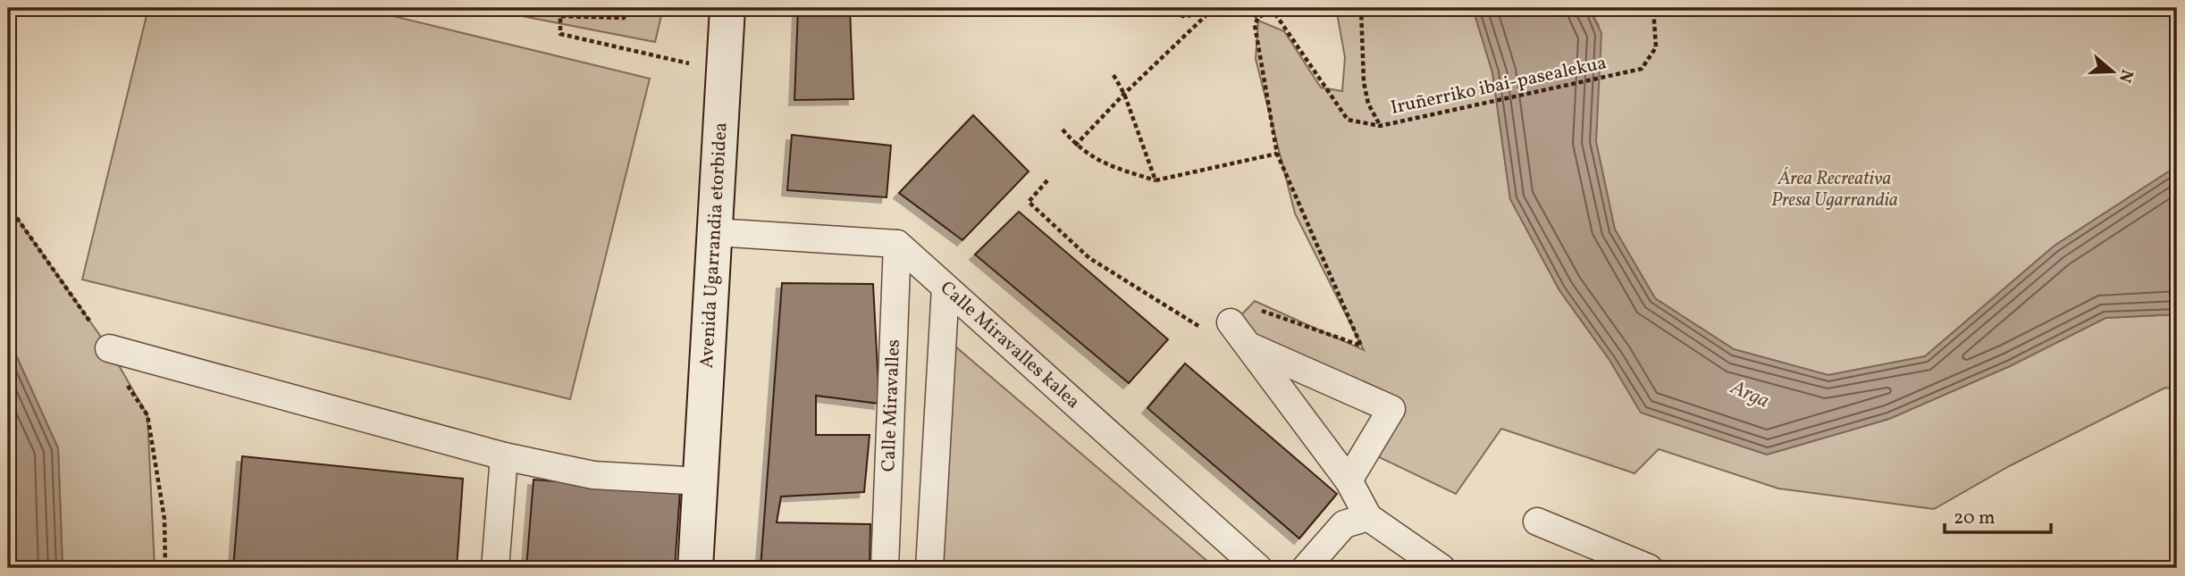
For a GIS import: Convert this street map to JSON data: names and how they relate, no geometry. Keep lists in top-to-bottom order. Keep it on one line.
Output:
{"streets":{"street":["Avenida Ugarrandia etorbidea","Calle Miravalles kalea","Calle Miravalles"],"path":["Iruñerriko ibai-pasealekua"]},"crossings":[["Calle Miravalles kalea","Calle Miravalles"]],"water":["Arga"],"parks":["Área Recreativa Presa Ugarrandia"],"scale_bar":"20 m","north":"right"}
